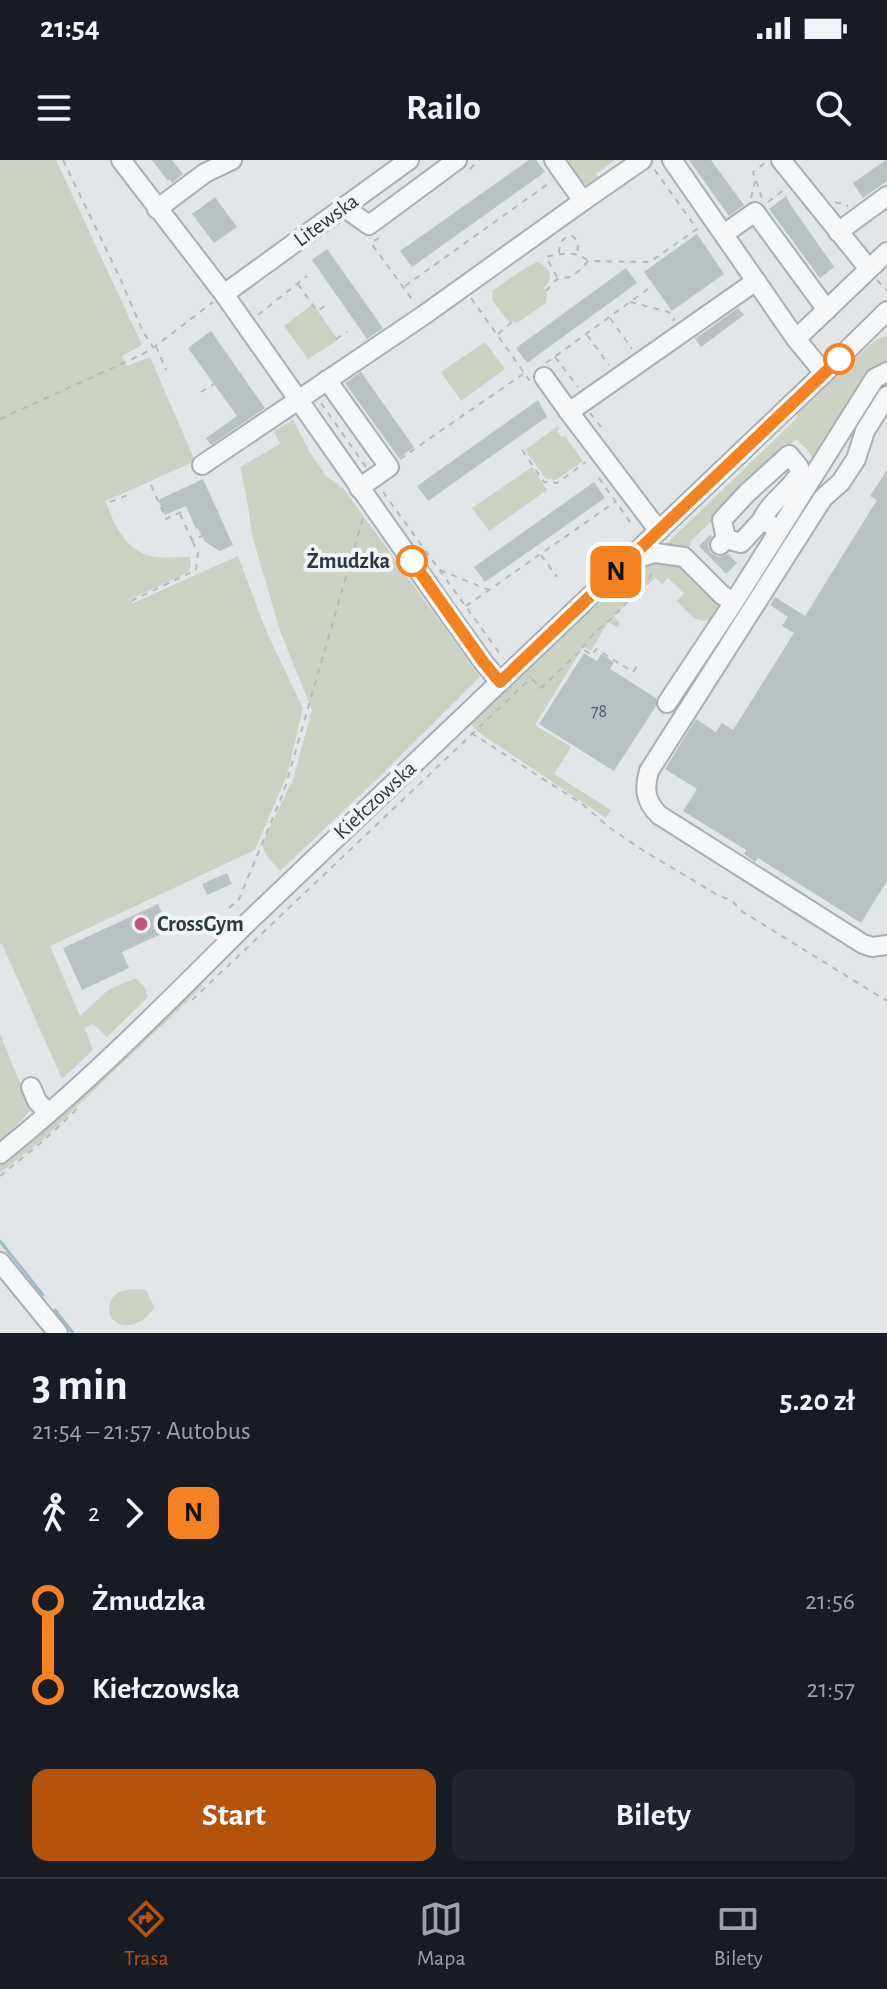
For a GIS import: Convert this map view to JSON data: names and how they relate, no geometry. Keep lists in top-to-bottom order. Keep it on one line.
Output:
{"streets":{"street":["Litewska","Kiełczowska"]},"places":["Żmudzka","CrossGym"],"lines":["bus line N"],"house_numbers":["78"],"page":{"status":"21:54","header":"Railo","on_map":"N","heading":["3 min","21:54 – 21:57 · Autobus","5.20 zł"],"legs":["2","N"],"list":[{"name":"Żmudzka","value":"21:56"},{"name":"Kiełczowska","value":"21:57"}],"buttons":["Start","Bilety"],"tabs":["Trasa","Mapa","Bilety"]}}
